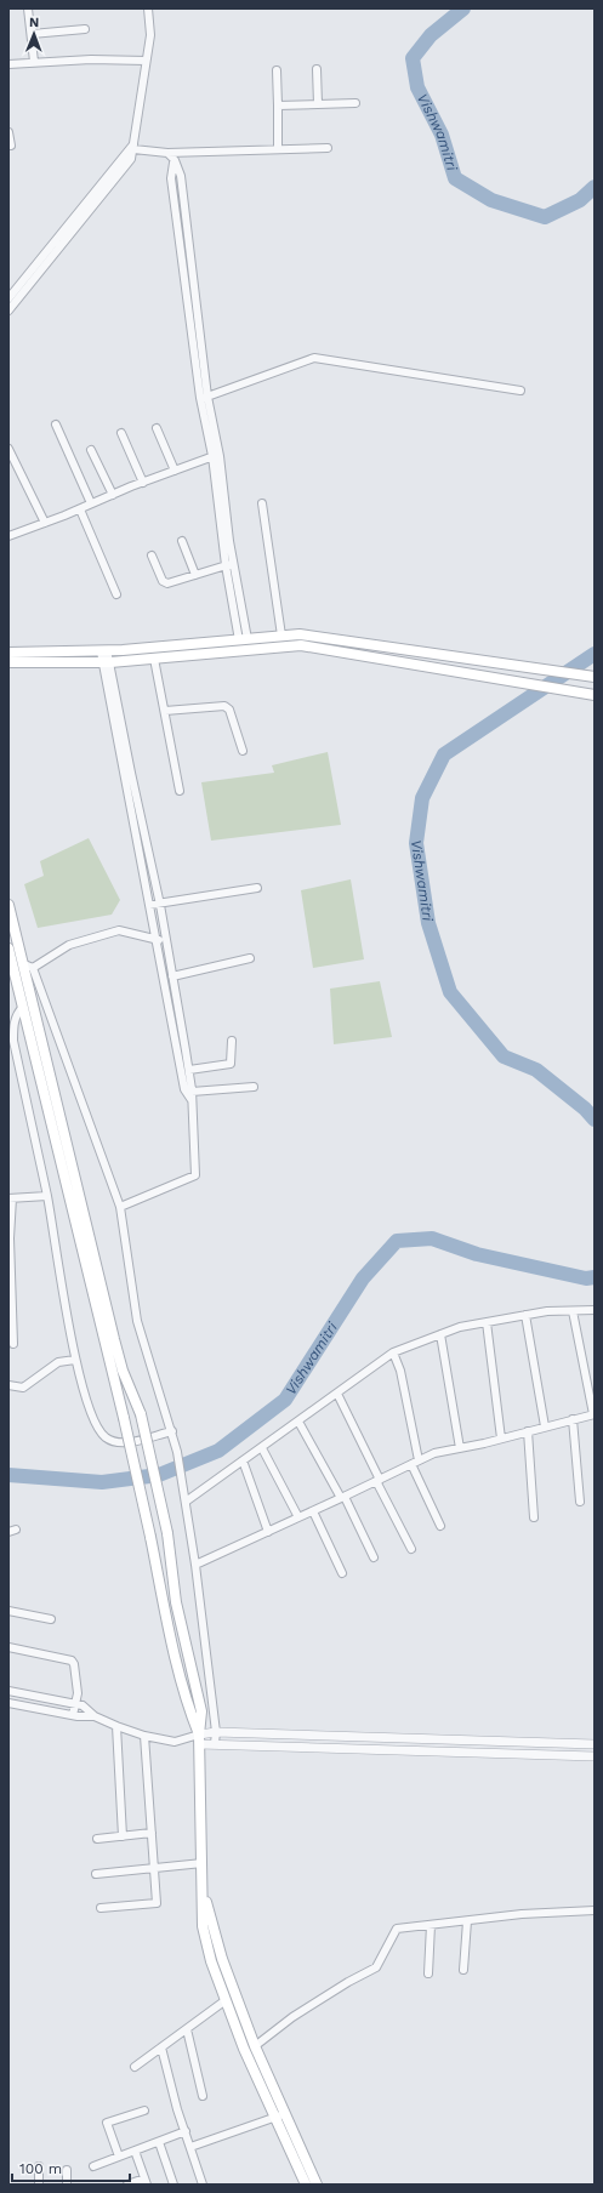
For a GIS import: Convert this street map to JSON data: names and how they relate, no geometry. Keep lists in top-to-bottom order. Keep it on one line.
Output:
{"water":["Vishwamitri"],"scale_bar":"100 m","north":"top"}
